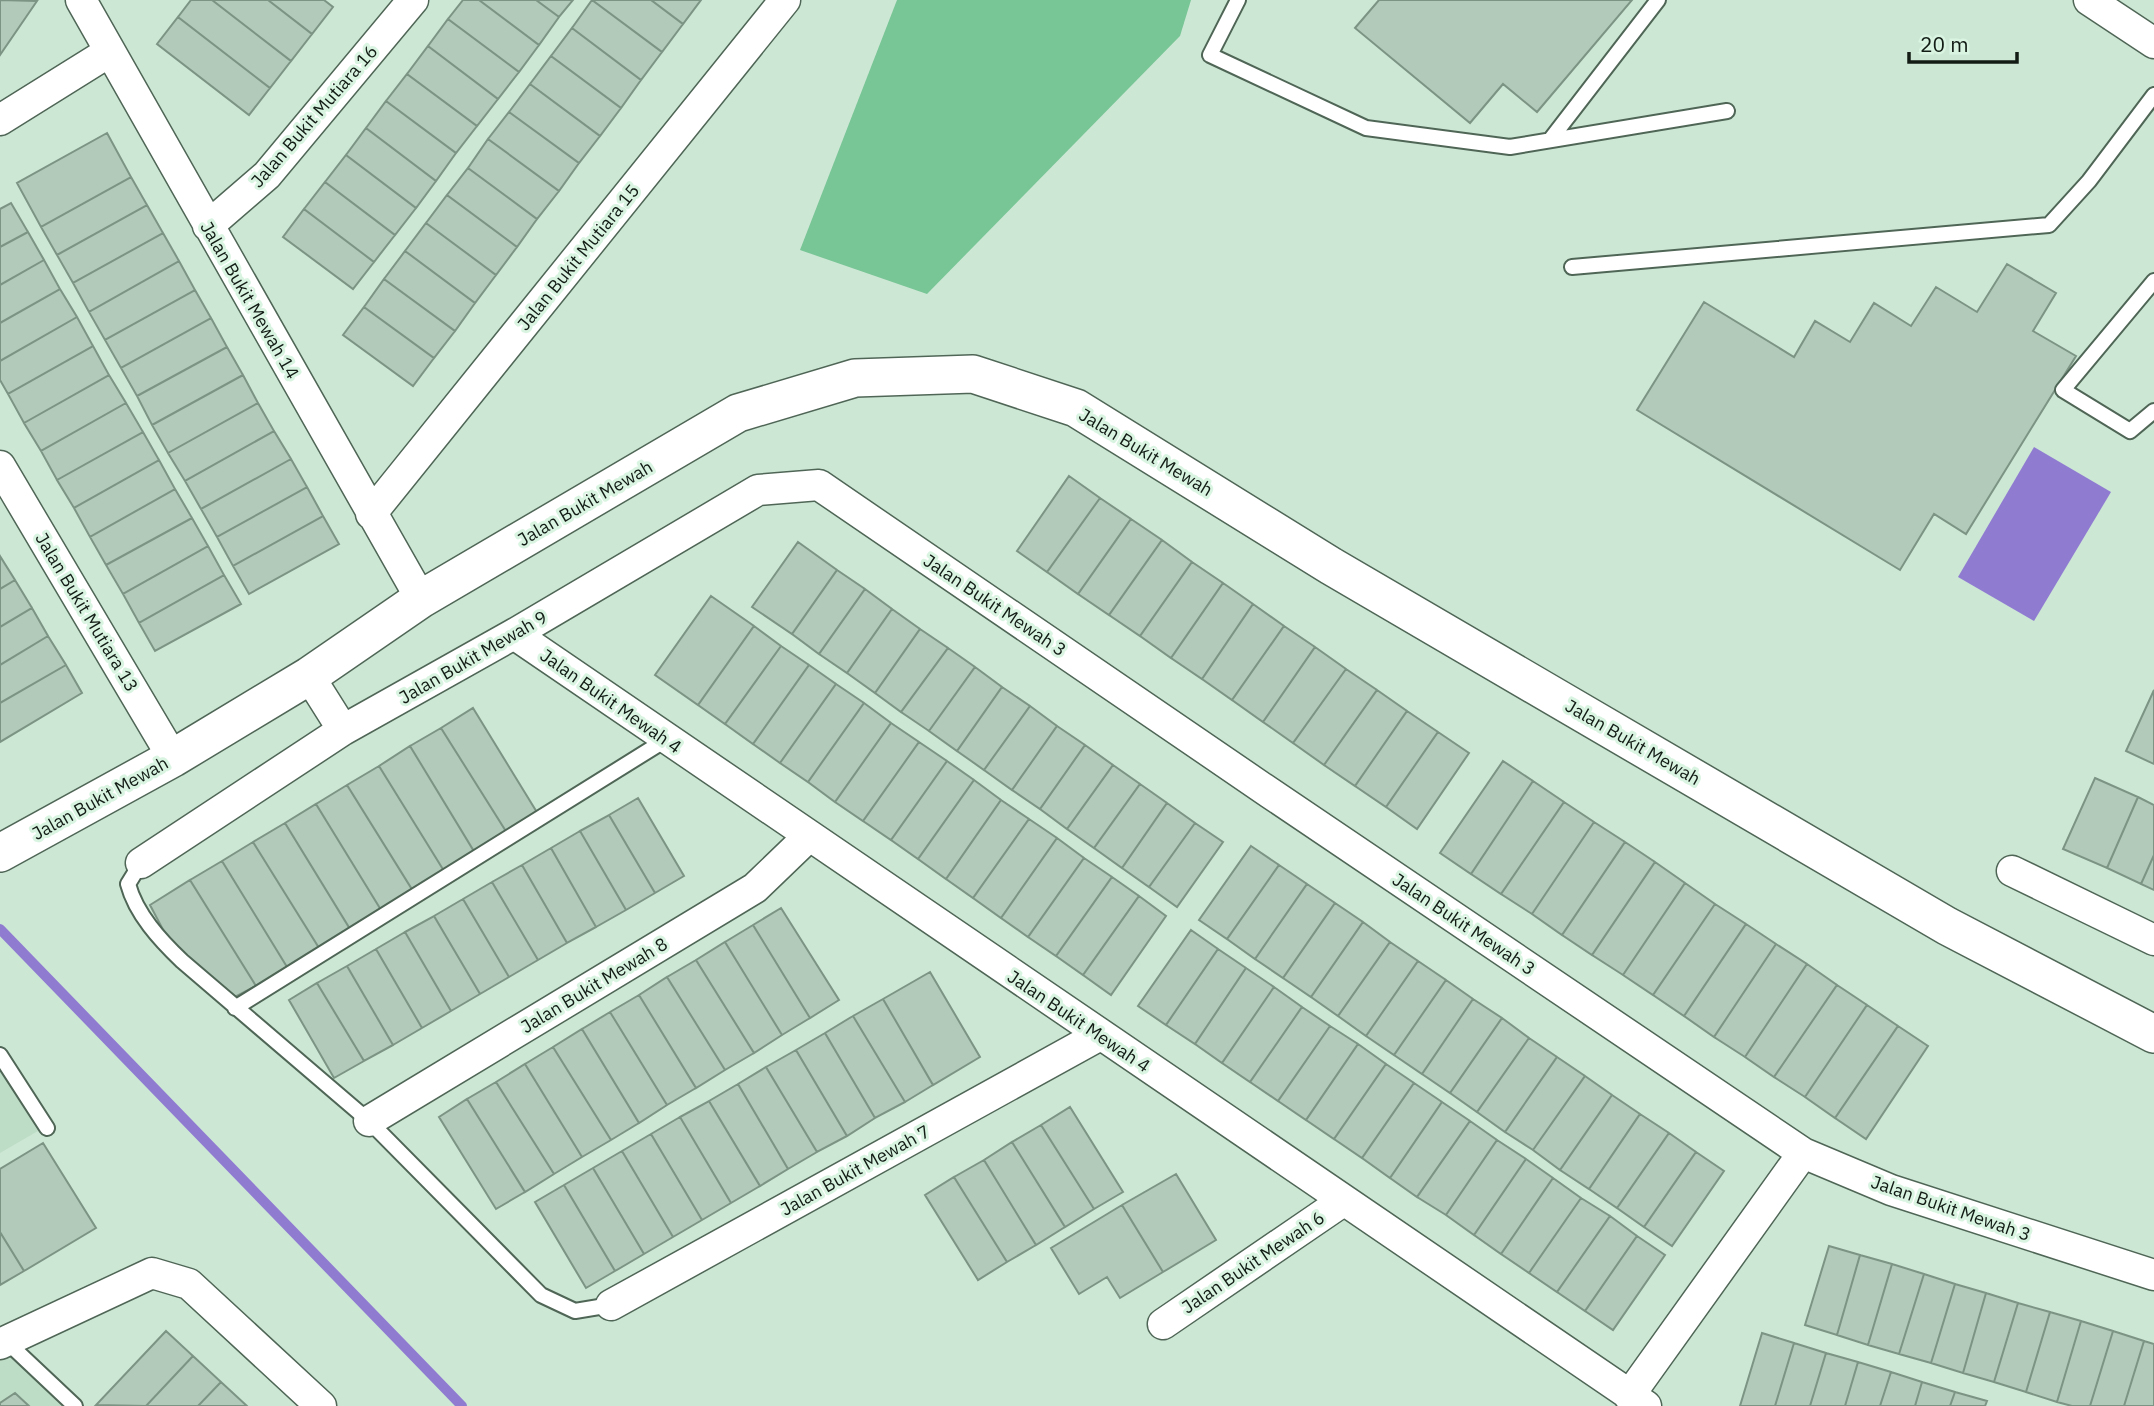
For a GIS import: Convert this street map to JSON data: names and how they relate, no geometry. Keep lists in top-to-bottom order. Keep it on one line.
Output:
{"streets":{"street":["Jalan Bukit Mutiara 16","Jalan Bukit Mutiara 15","Jalan Bukit Mewah 14","Jalan Bukit Mewah","Jalan Bukit Mewah 3","Jalan Bukit Mutiara 13","Jalan Bukit Mewah 9","Jalan Bukit Mewah 4","Jalan Bukit Mewah 8","Jalan Bukit Mewah 7","Jalan Bukit Mewah 6"]},"crossings":[["Jalan Bukit Mutiara 16","Jalan Bukit Mewah 14"],["Jalan Bukit Mutiara 15","Jalan Bukit Mewah 14"],["Jalan Bukit Mewah 14","Jalan Bukit Mewah"],["Jalan Bukit Mewah","Jalan Bukit Mutiara 13"],["Jalan Bukit Mewah 3","Jalan Bukit Mewah 9"],["Jalan Bukit Mewah 9","Jalan Bukit Mewah 4"],["Jalan Bukit Mewah 4","Jalan Bukit Mewah 8"],["Jalan Bukit Mewah 4","Jalan Bukit Mewah 7"],["Jalan Bukit Mewah 4","Jalan Bukit Mewah 6"]],"scale_bar":"20 m"}
